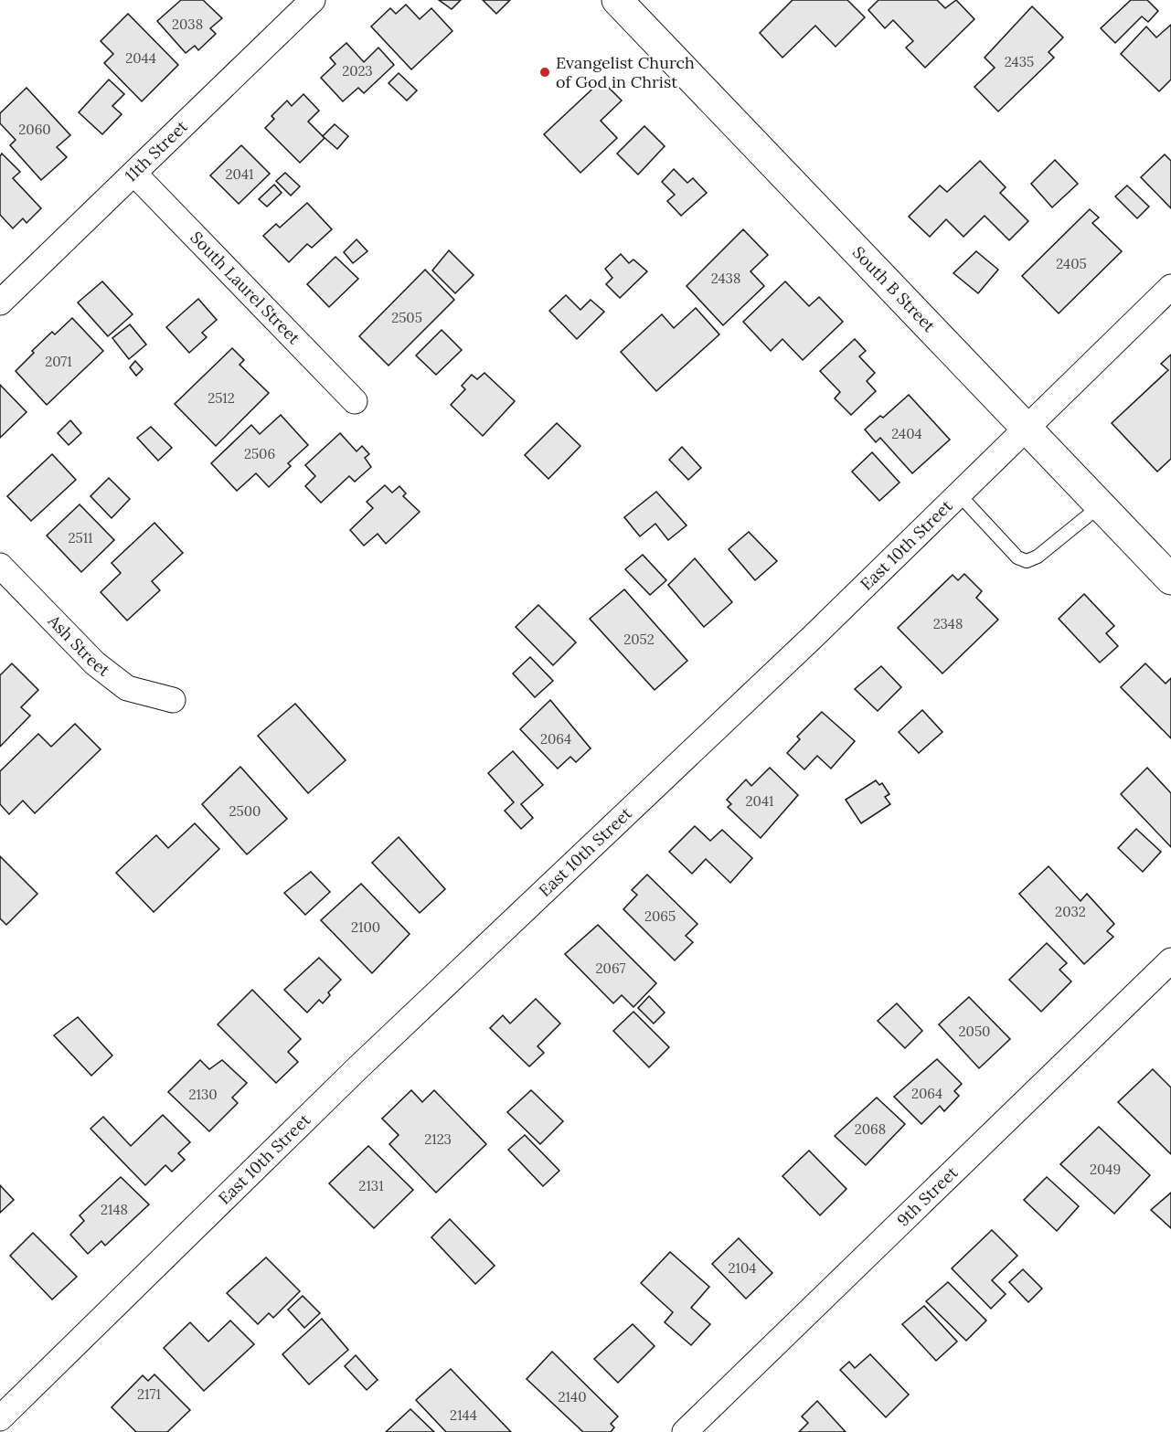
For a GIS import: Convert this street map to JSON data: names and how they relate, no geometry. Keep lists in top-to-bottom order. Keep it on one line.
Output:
{"streets":{"street":["11th Street","South Laurel Street","South B Street","East 10th Street","Ash Street","9th Street"]},"crossings":[["11th Street","South Laurel Street"],["South B Street","East 10th Street"]],"places":["Evangelist Church of God in Christ"],"house_numbers":["2038","2044","2435","2023","2060","2041","2405","2438","2505","2071","2512","2404","2506","2511","2348","2052","2064","2041","2500","2032","2065","2100","2067","2050","2064","2130","2068","2123","2049","2131","2148","2104","2171","2140","2144"]}
